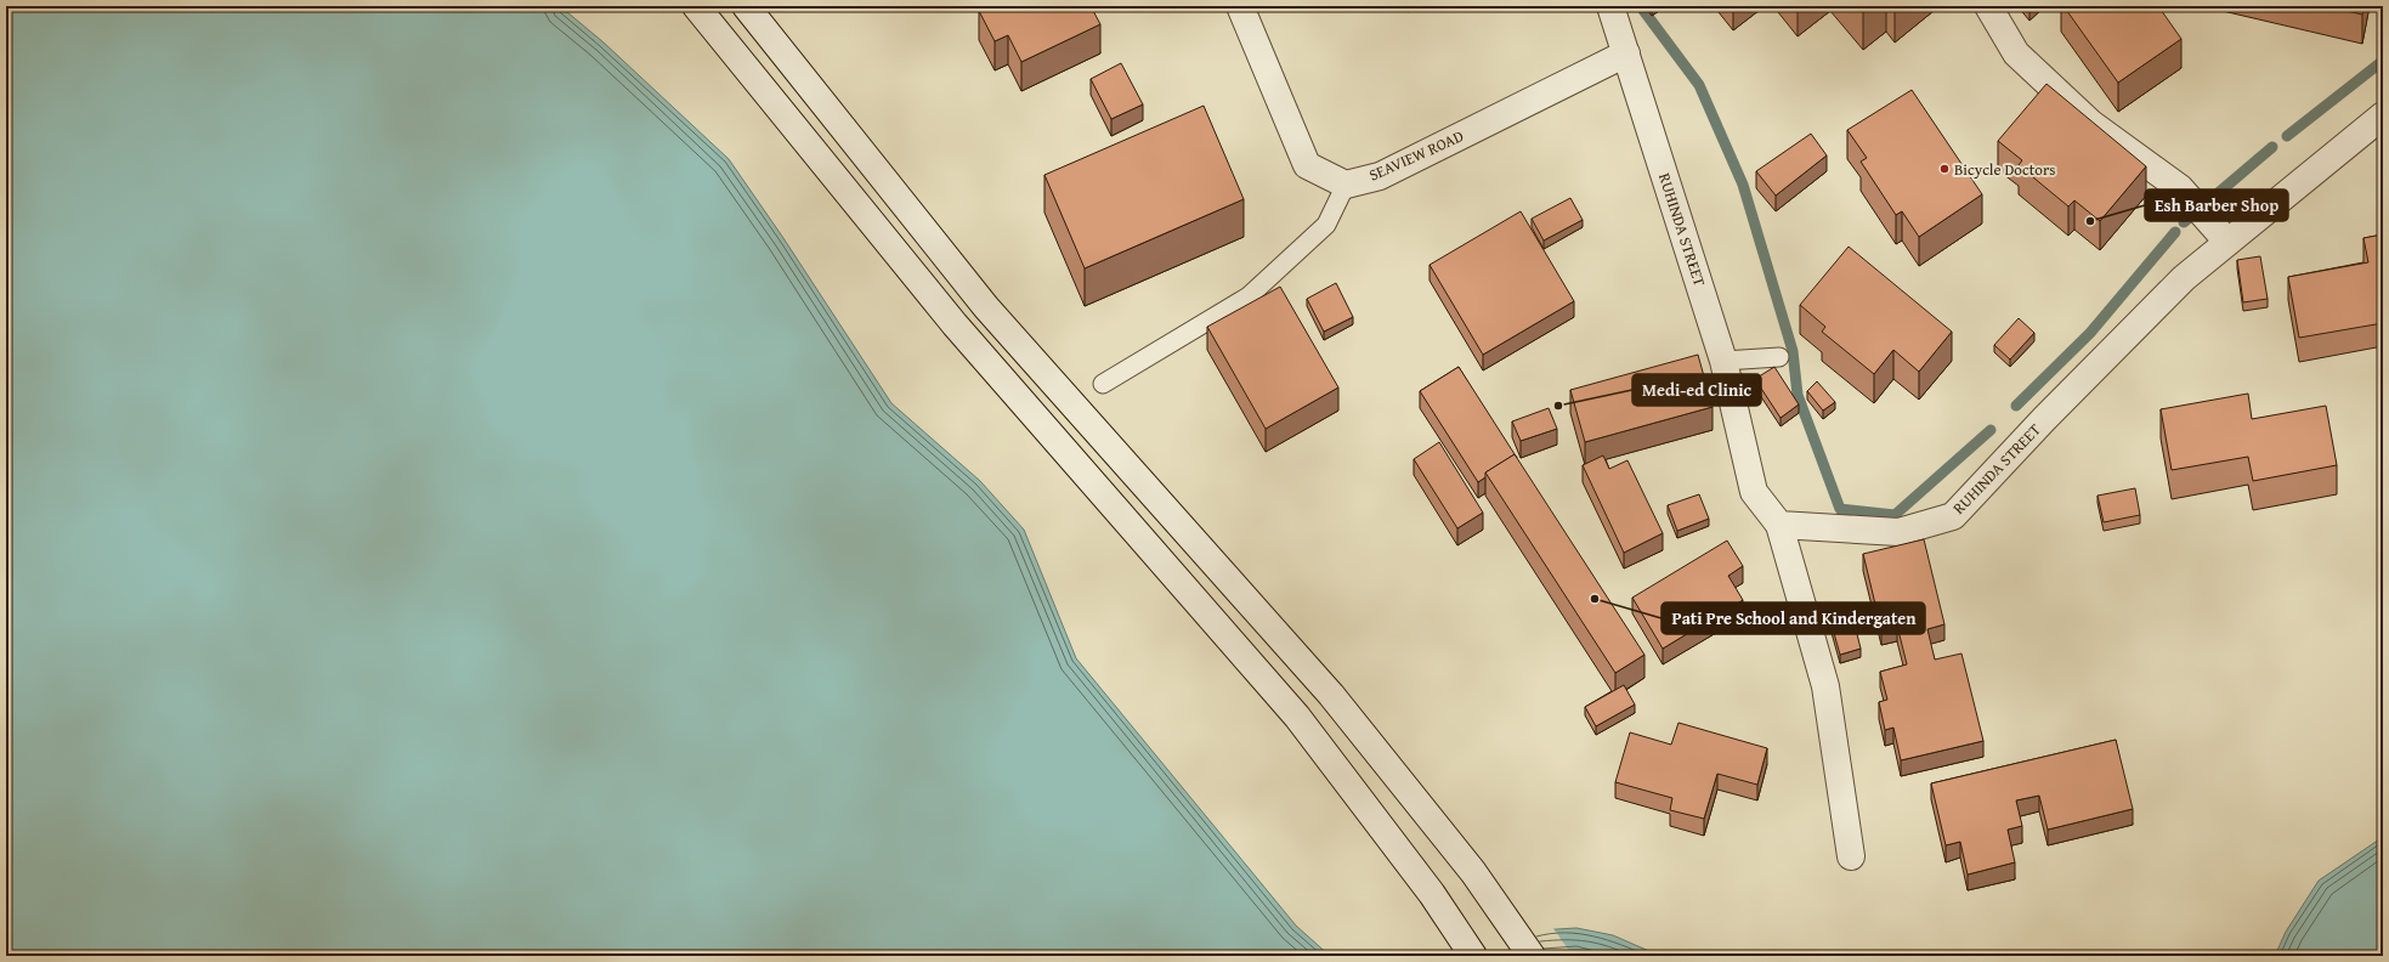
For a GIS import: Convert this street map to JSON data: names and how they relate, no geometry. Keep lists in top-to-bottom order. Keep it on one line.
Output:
{"streets":{"street":["SEAVIEW ROAD","RUHINDA STREET"]},"crossings":[["SEAVIEW ROAD","RUHINDA STREET"]],"places":["Bicycle Doctors","Esh Barber Shop","Medi-ed Clinic","Pati Pre School and Kindergaten"]}
